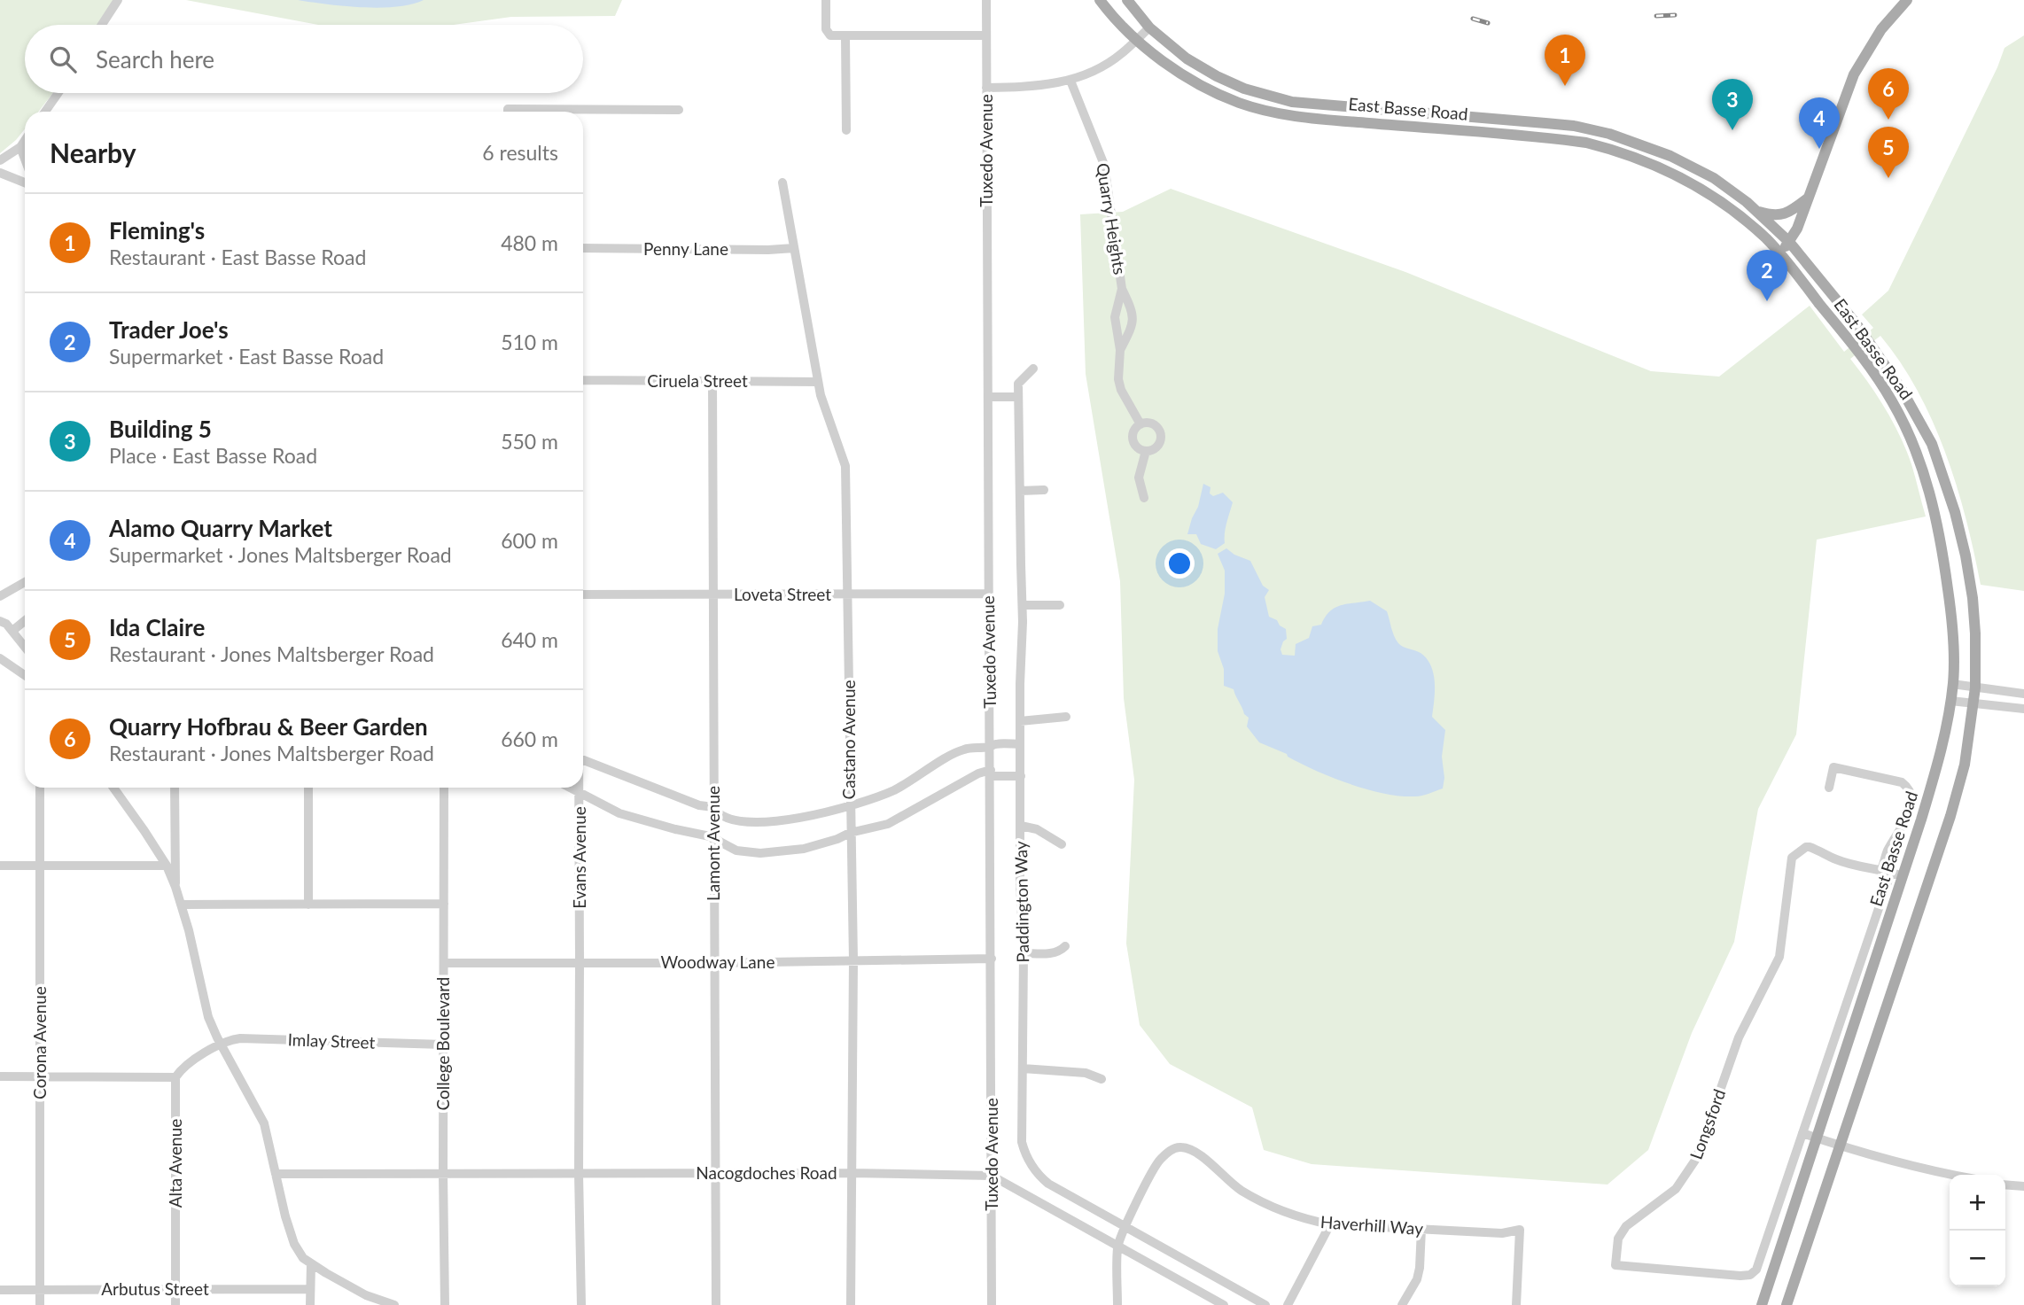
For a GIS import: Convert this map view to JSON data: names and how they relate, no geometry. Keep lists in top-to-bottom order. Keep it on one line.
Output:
{"streets":{"main road":["East Basse Road"],"street":["Tuxedo Avenue","Quarry Heights","Penny Lane","Ciruela Street","Loveta Street","Castano Avenue","Lamont Avenue","Evans Avenue","Paddington Way","Woodway Lane","Imlay Street","Corona Avenue","College Boulevard","Longsford","Alta Avenue","Nacogdoches Road","Haverhill Way","Arbutus Street"]},"crossings":[["East Basse Road","Longsford"],["Tuxedo Avenue","Loveta Street"],["Tuxedo Avenue","Woodway Lane"],["Tuxedo Avenue","Nacogdoches Road"],["Penny Lane","Castano Avenue"],["Ciruela Street","Castano Avenue"],["Ciruela Street","Lamont Avenue"],["Loveta Street","Castano Avenue"],["Loveta Street","Lamont Avenue"],["Castano Avenue","Woodway Lane"],["Castano Avenue","Nacogdoches Road"],["Lamont Avenue","Woodway Lane"],["Lamont Avenue","Nacogdoches Road"],["Evans Avenue","Woodway Lane"],["Evans Avenue","Nacogdoches Road"],["Paddington Way","Haverhill Way"],["Woodway Lane","College Boulevard"],["Imlay Street","College Boulevard"],["Corona Avenue","Arbutus Street"],["College Boulevard","Nacogdoches Road"],["Alta Avenue","Arbutus Street"],["Nacogdoches Road","Haverhill Way"]],"page":{"search":"Search here","pins":["1","6","3","4","5","2"],"heading":["Nearby","6 results"],"list":[{"mark":"1","name":"Fleming's","note":"Restaurant · East Basse Road","value":"480 m"},{"mark":"2","name":"Trader Joe's","note":"Supermarket · East Basse Road","value":"510 m"},{"mark":"3","name":"Building 5","note":"Place · East Basse Road","value":"550 m"},{"mark":"4","name":"Alamo Quarry Market","note":"Supermarket · Jones Maltsberger Road","value":"600 m"},{"mark":"5","name":"Ida Claire","note":"Restaurant · Jones Maltsberger Road","value":"640 m"},{"mark":"6","name":"Quarry Hofbrau & Beer Garden","note":"Restaurant · Jones Maltsberger Road","value":"660 m"}],"map_buttons":["+","−"]}}
